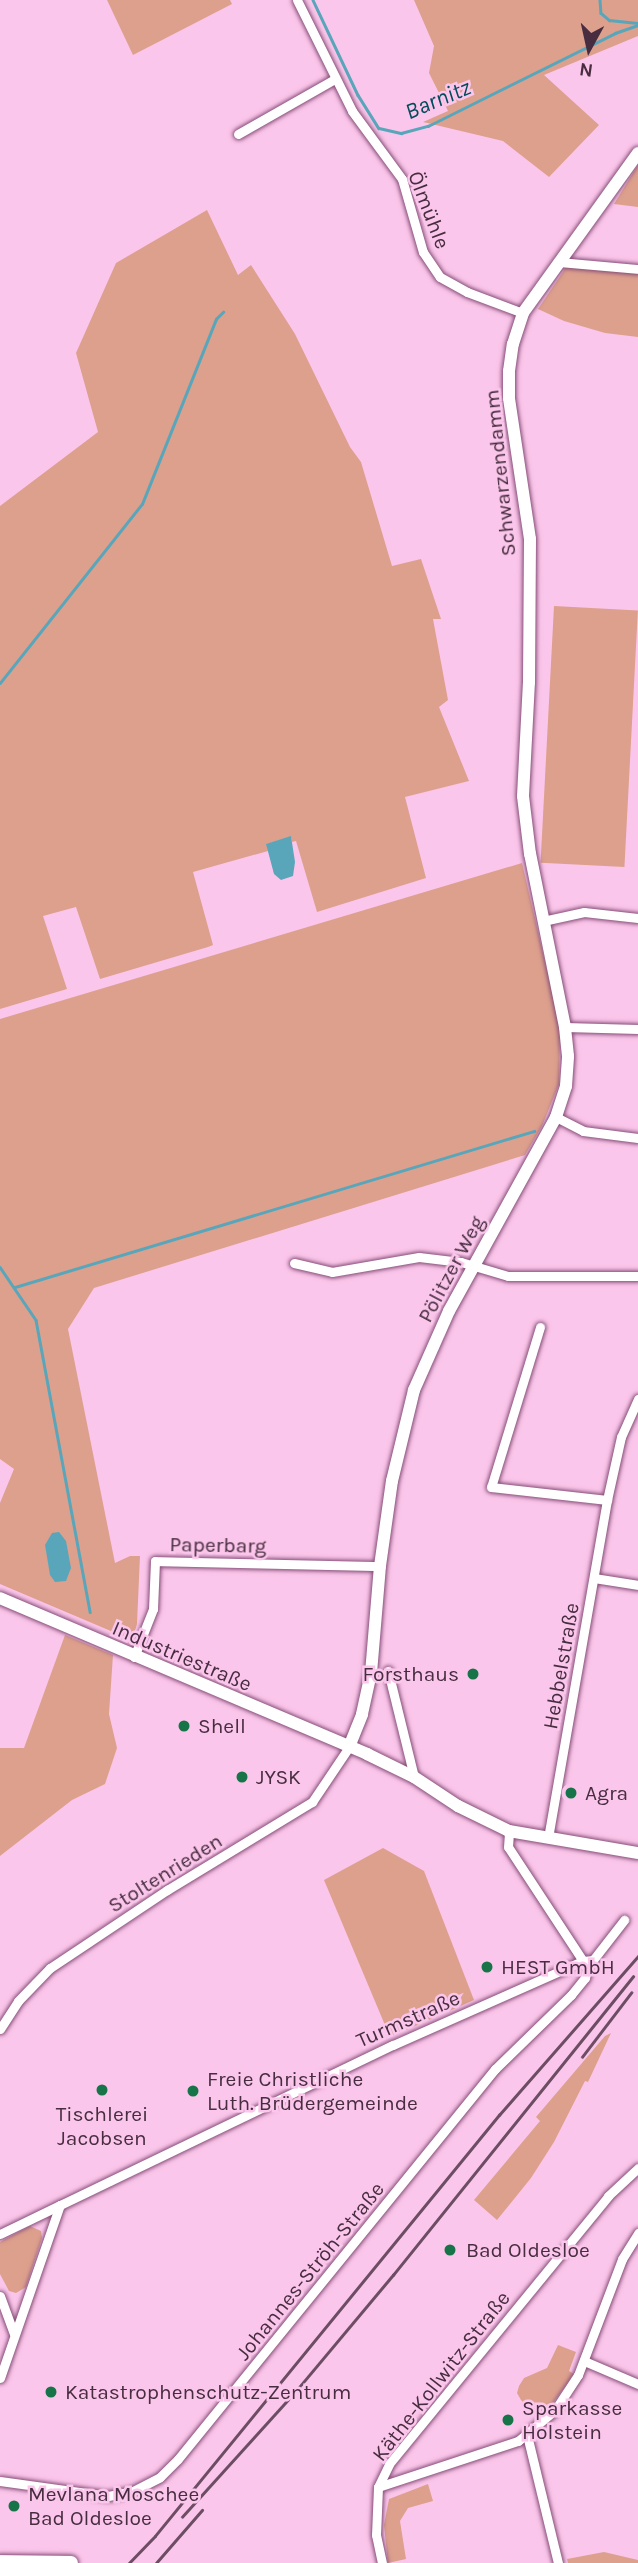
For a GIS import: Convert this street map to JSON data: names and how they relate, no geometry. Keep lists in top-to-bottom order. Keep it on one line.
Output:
{"streets":{"main road":["Schwarzendamm","Pölitzer Weg","Industriestraße"],"street":["Ölmühle","Paperbarg","Hebbelstraße","Stoltenrieden","Turmstraße","Johannes-Ströh-Straße","Käthe-Kollwitz-Straße"]},"crossings":[["Ölmühle","Schwarzendamm"],["Schwarzendamm","Pölitzer Weg"],["Pölitzer Weg","Paperbarg"],["Pölitzer Weg","Industriestraße"],["Pölitzer Weg","Stoltenrieden"],["Paperbarg","Industriestraße"],["Industriestraße","Stoltenrieden"],["Turmstraße","Johannes-Ströh-Straße"]],"water":["Barnitz"],"places":["Forsthaus","Shell","JYSK","Agra","HEST GmbH","Tischlerei Jacobsen","Freie Christliche Luth. Brüdergemeinde","Bad Oldesloe","Katastrophenschutz-Zentrum","Sparkasse Holstein","Mevlana Moschee Bad Oldesloe"],"north":"bottom"}
